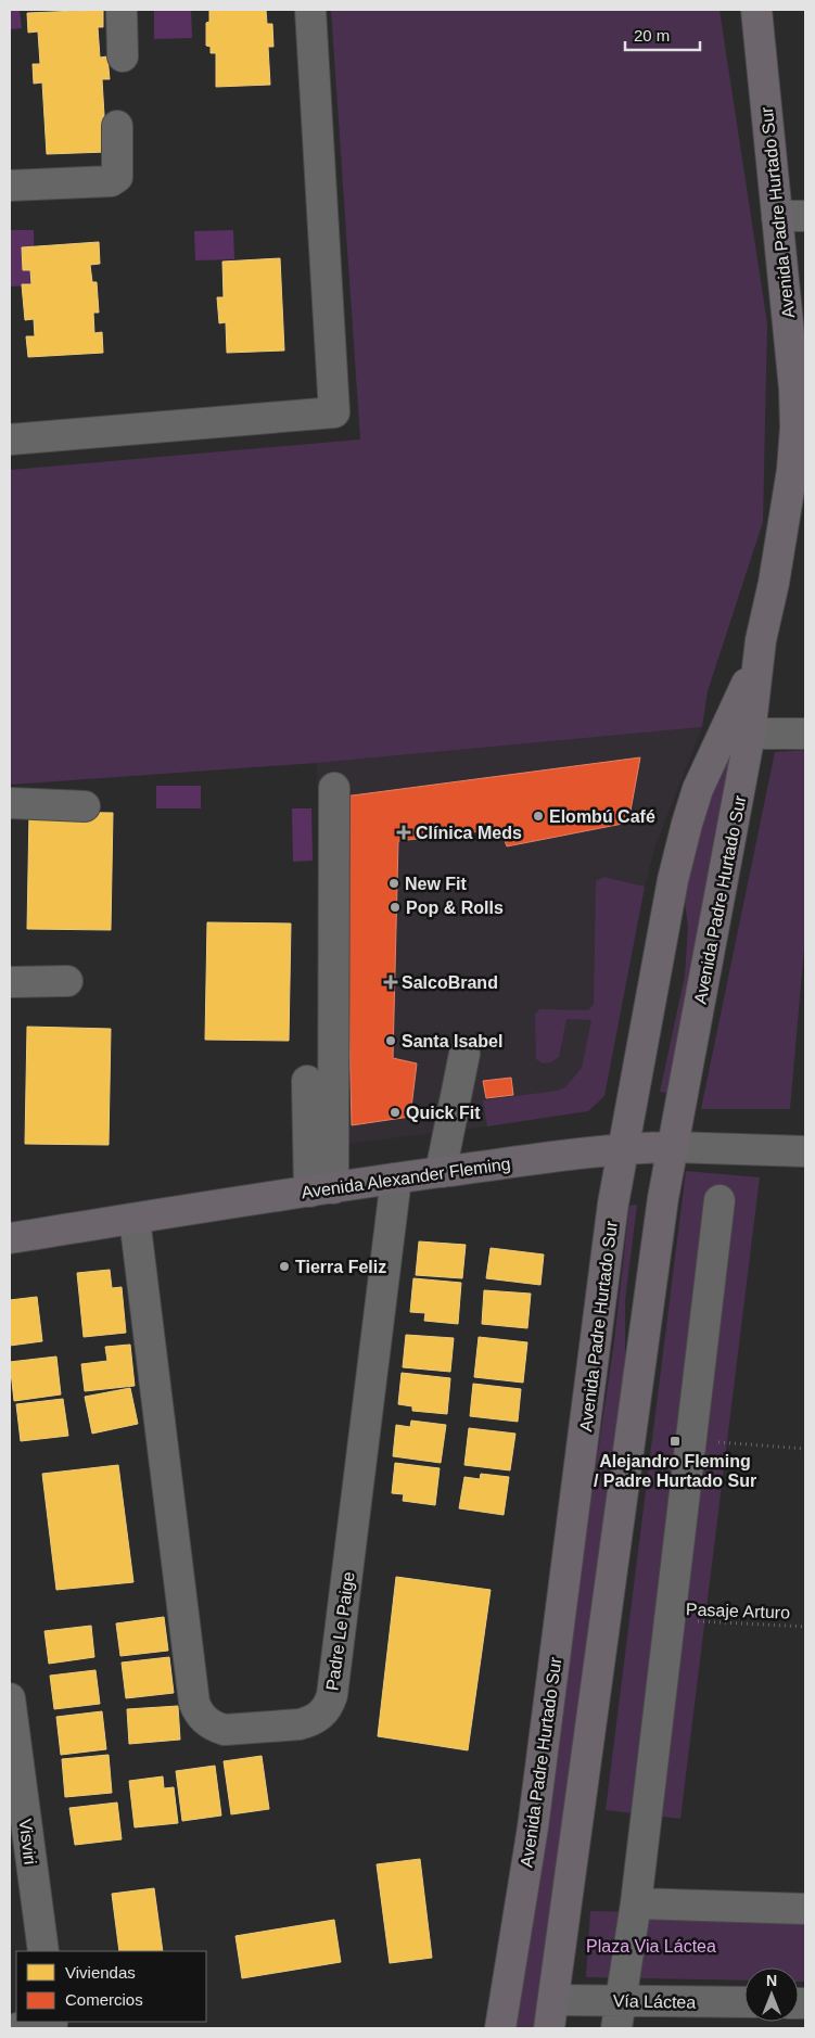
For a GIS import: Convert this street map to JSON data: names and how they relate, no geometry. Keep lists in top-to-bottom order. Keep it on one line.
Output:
{"streets":{"main road":["Avenida Padre Hurtado Sur","Avenida Alexander Fleming"],"street":["Padre Le Paige","Visviri","Vía Láctea"],"path":["Pasaje Arturo"]},"crossings":[["Avenida Padre Hurtado Sur","Avenida Alexander Fleming"],["Avenida Padre Hurtado Sur","Vía Láctea"],["Avenida Alexander Fleming","Padre Le Paige"]],"parks":["Plaza Via Láctea"],"places":{"other":["Elombú Café","New Fit","Pop & Rolls","Santa Isabel","Quick Fit","Tierra Feliz"],"health":["Clínica Meds","SalcoBrand"],"transit":["Alejandro Fleming / Padre Hurtado Sur"]},"legend":["Viviendas","Comercios"],"scale_bar":"20 m","north":"top"}
